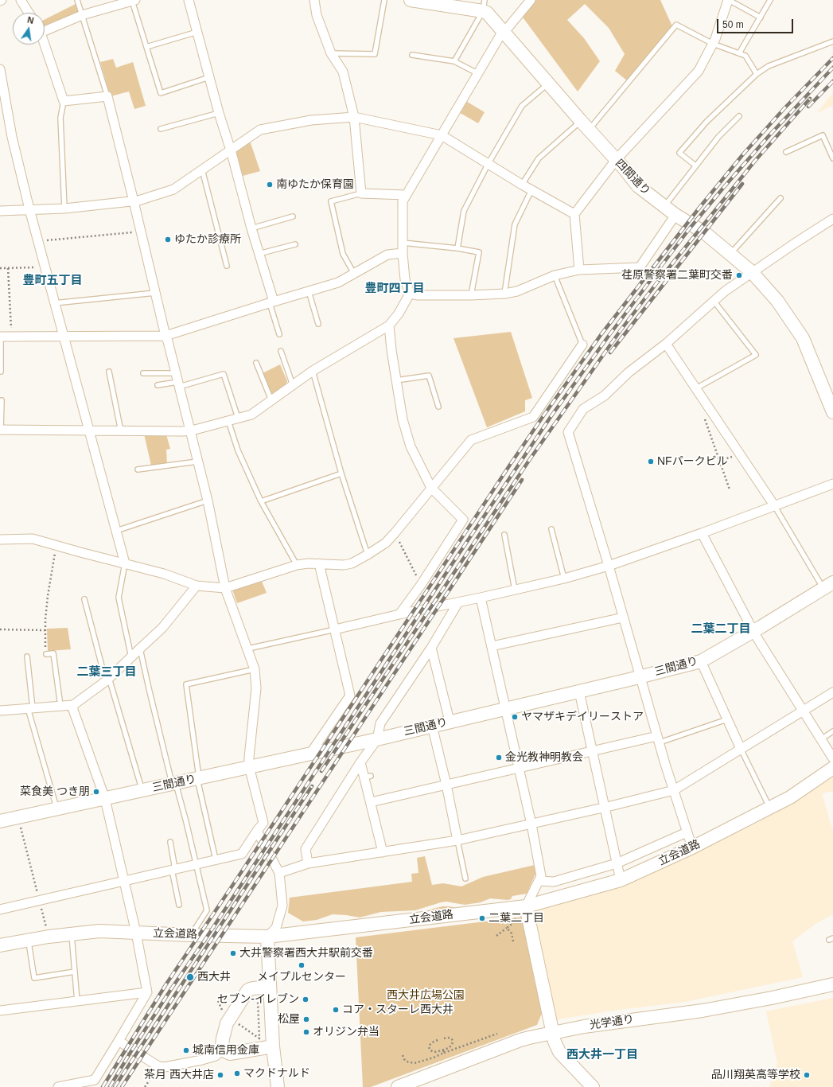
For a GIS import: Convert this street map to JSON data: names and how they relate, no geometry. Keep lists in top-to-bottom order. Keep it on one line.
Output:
{"streets":{"street":["四間通り","三間通り","立会道路","光学通り"]},"districts":["豊町五丁目","豊町四丁目","二葉二丁目","二葉三丁目","西大井一丁目"],"parks":["西大井広場公園"],"places":["南ゆたか保育園","ゆたか診療所","荏原警察署二葉町交番","NFパークビル","ヤマザキデイリーストア","金光教神明教会","菜食美 つき朋","二葉二丁目","大井警察署西大井駅前交番","メイプルセンター","西大井","セブン-イレブン","コア・スターレ西大井","松屋","オリジン弁当","城南信用金庫","マクドナルド","茶月 西大井店","品川翔英高等学校"],"scale_bar":"50 m","north":"top"}
